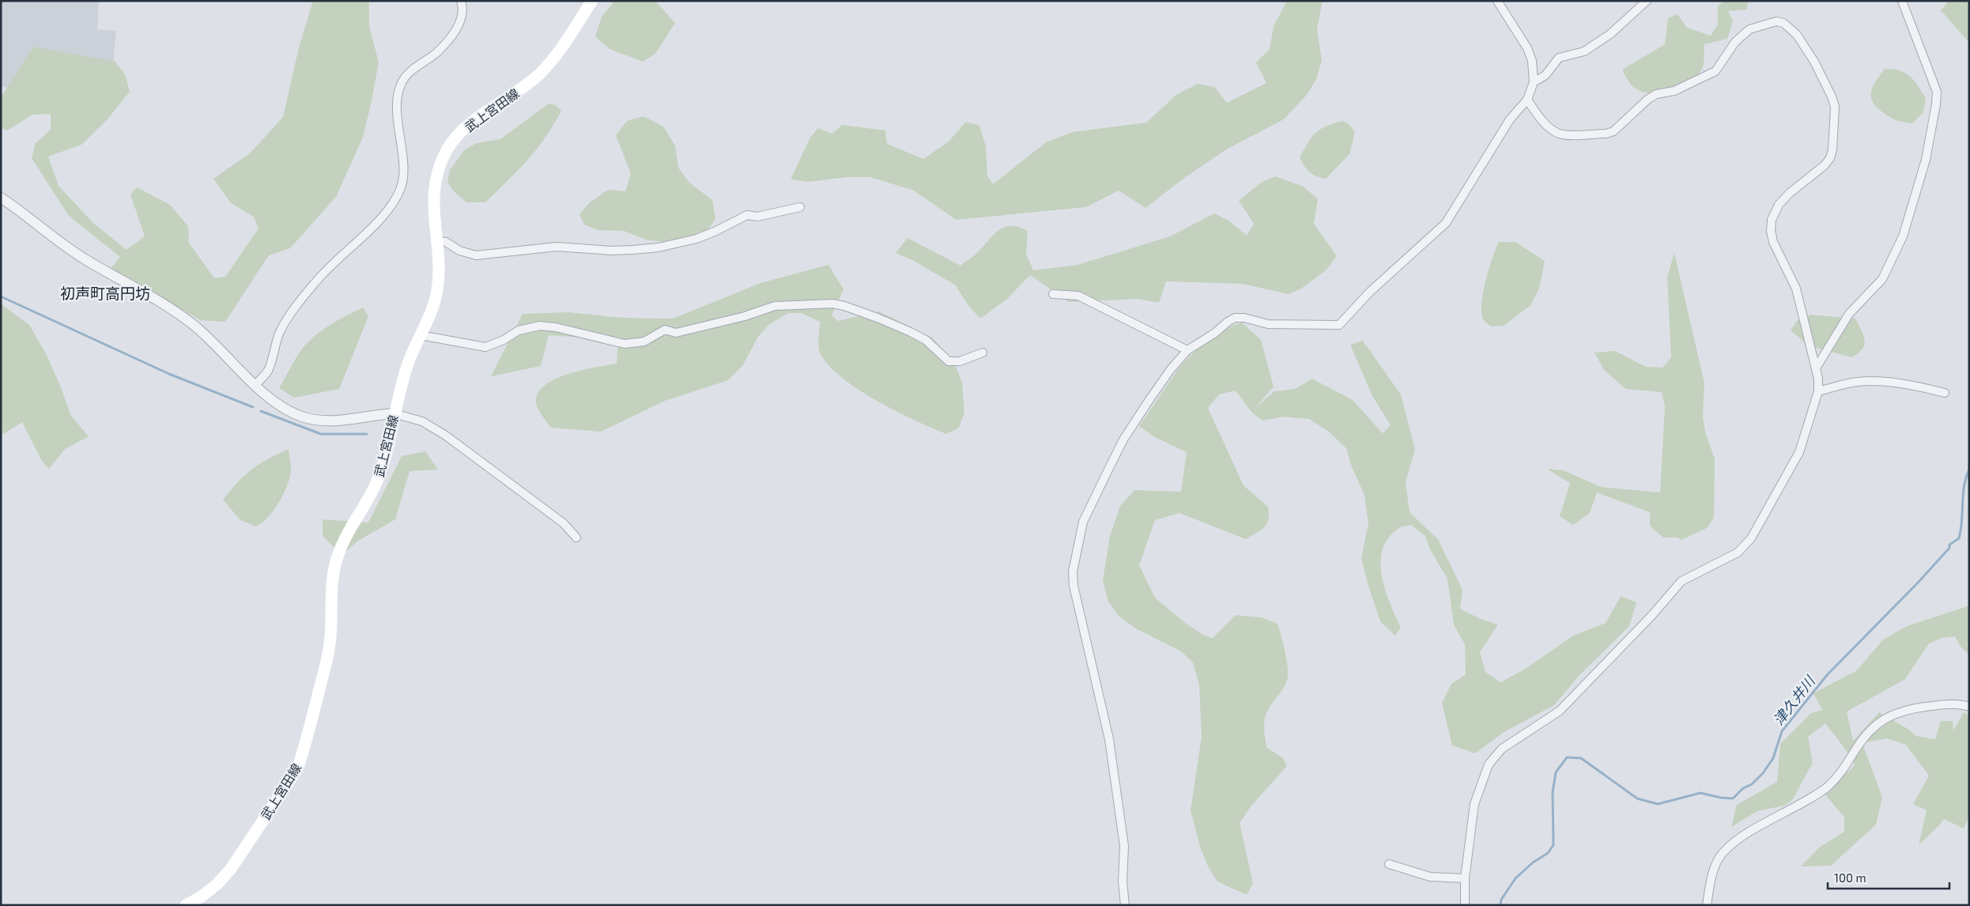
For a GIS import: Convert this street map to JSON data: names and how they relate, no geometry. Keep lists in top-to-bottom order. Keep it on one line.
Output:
{"streets":{"main road":["武上宮田線"]},"districts":["初声町高円坊"],"water":["津久井川"],"scale_bar":"100 m"}
